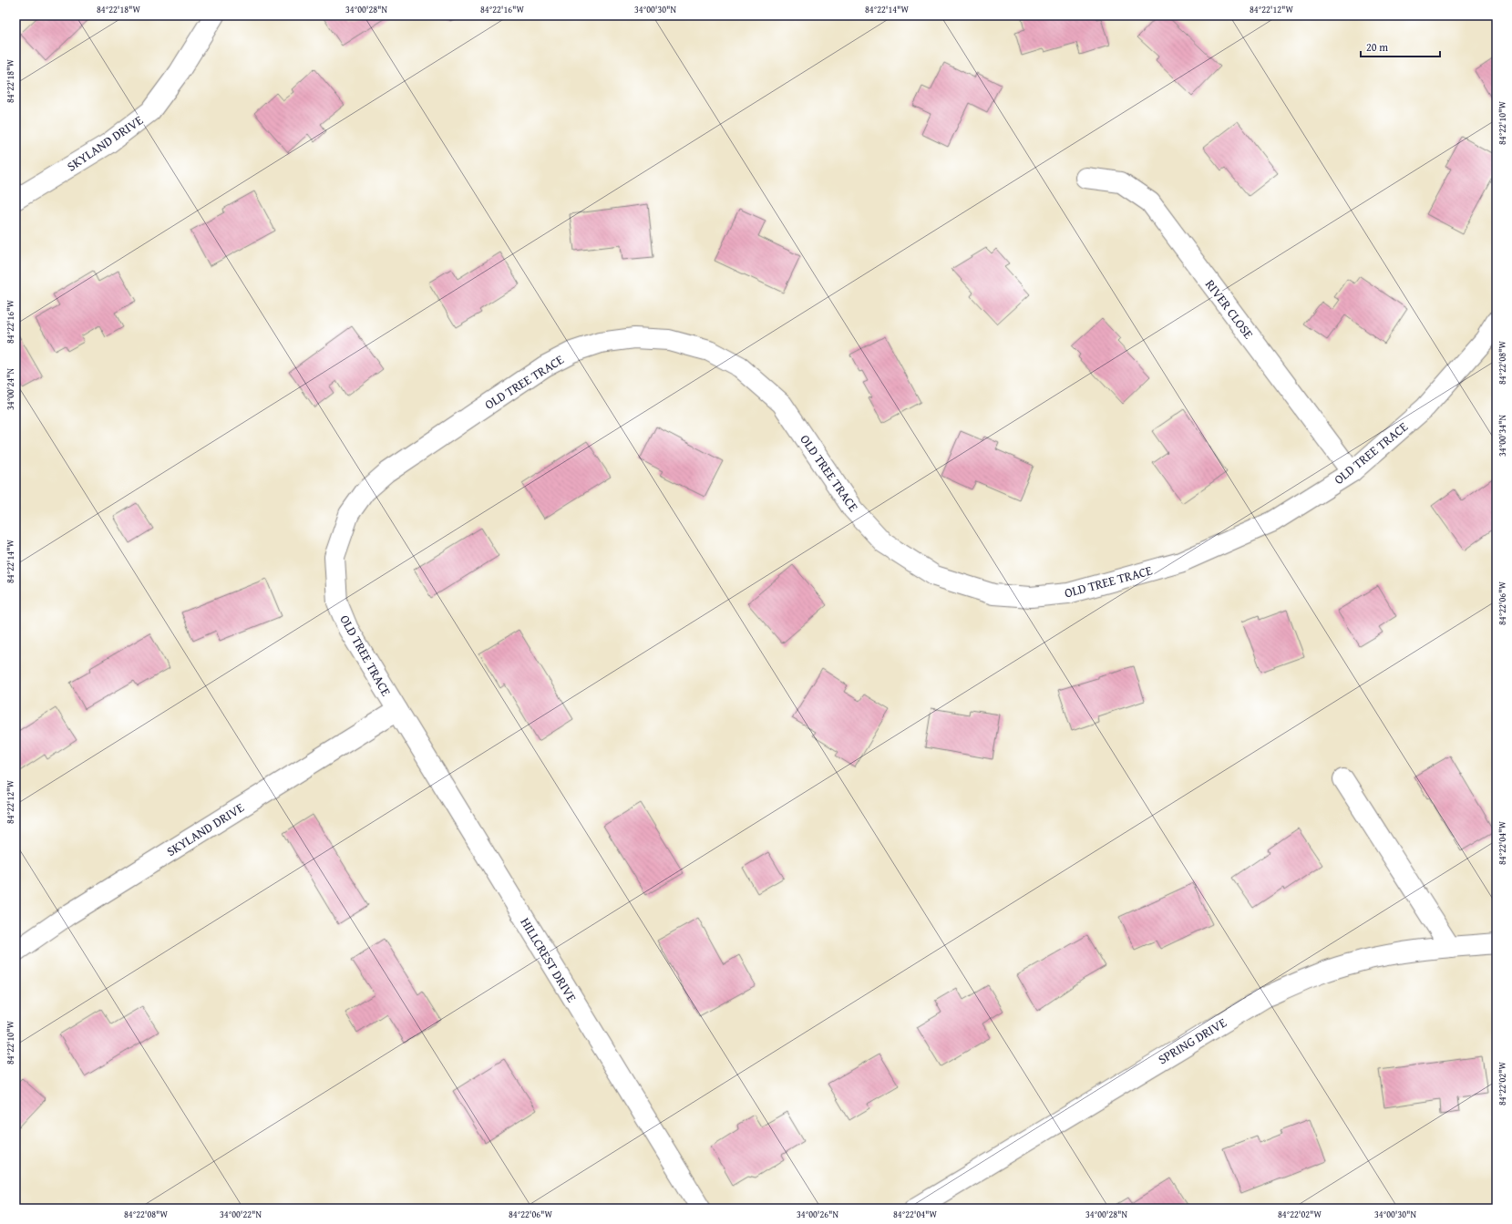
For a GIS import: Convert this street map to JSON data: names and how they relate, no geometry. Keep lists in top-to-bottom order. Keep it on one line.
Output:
{"streets":{"street":["SKYLAND DRIVE","RIVER CLOSE","OLD TREE TRACE","HILLCREST DRIVE","SPRING DRIVE"]},"crossings":[["SKYLAND DRIVE","OLD TREE TRACE"],["SKYLAND DRIVE","HILLCREST DRIVE"],["RIVER CLOSE","OLD TREE TRACE"],["OLD TREE TRACE","HILLCREST DRIVE"]],"scale_bar":"20 m","coordinates":["84°22'18\"W","34°00'28\"N","84°22'16\"W","34°00'30\"N","84°22'14\"W","84°22'12\"W","84°22'10\"W","84°22'08\"W","34°00'24\"N","34°00'34\"N","84°22'06\"W","84°22'04\"W","84°22'02\"W","34°00'22\"N","34°00'26\"N"]}
